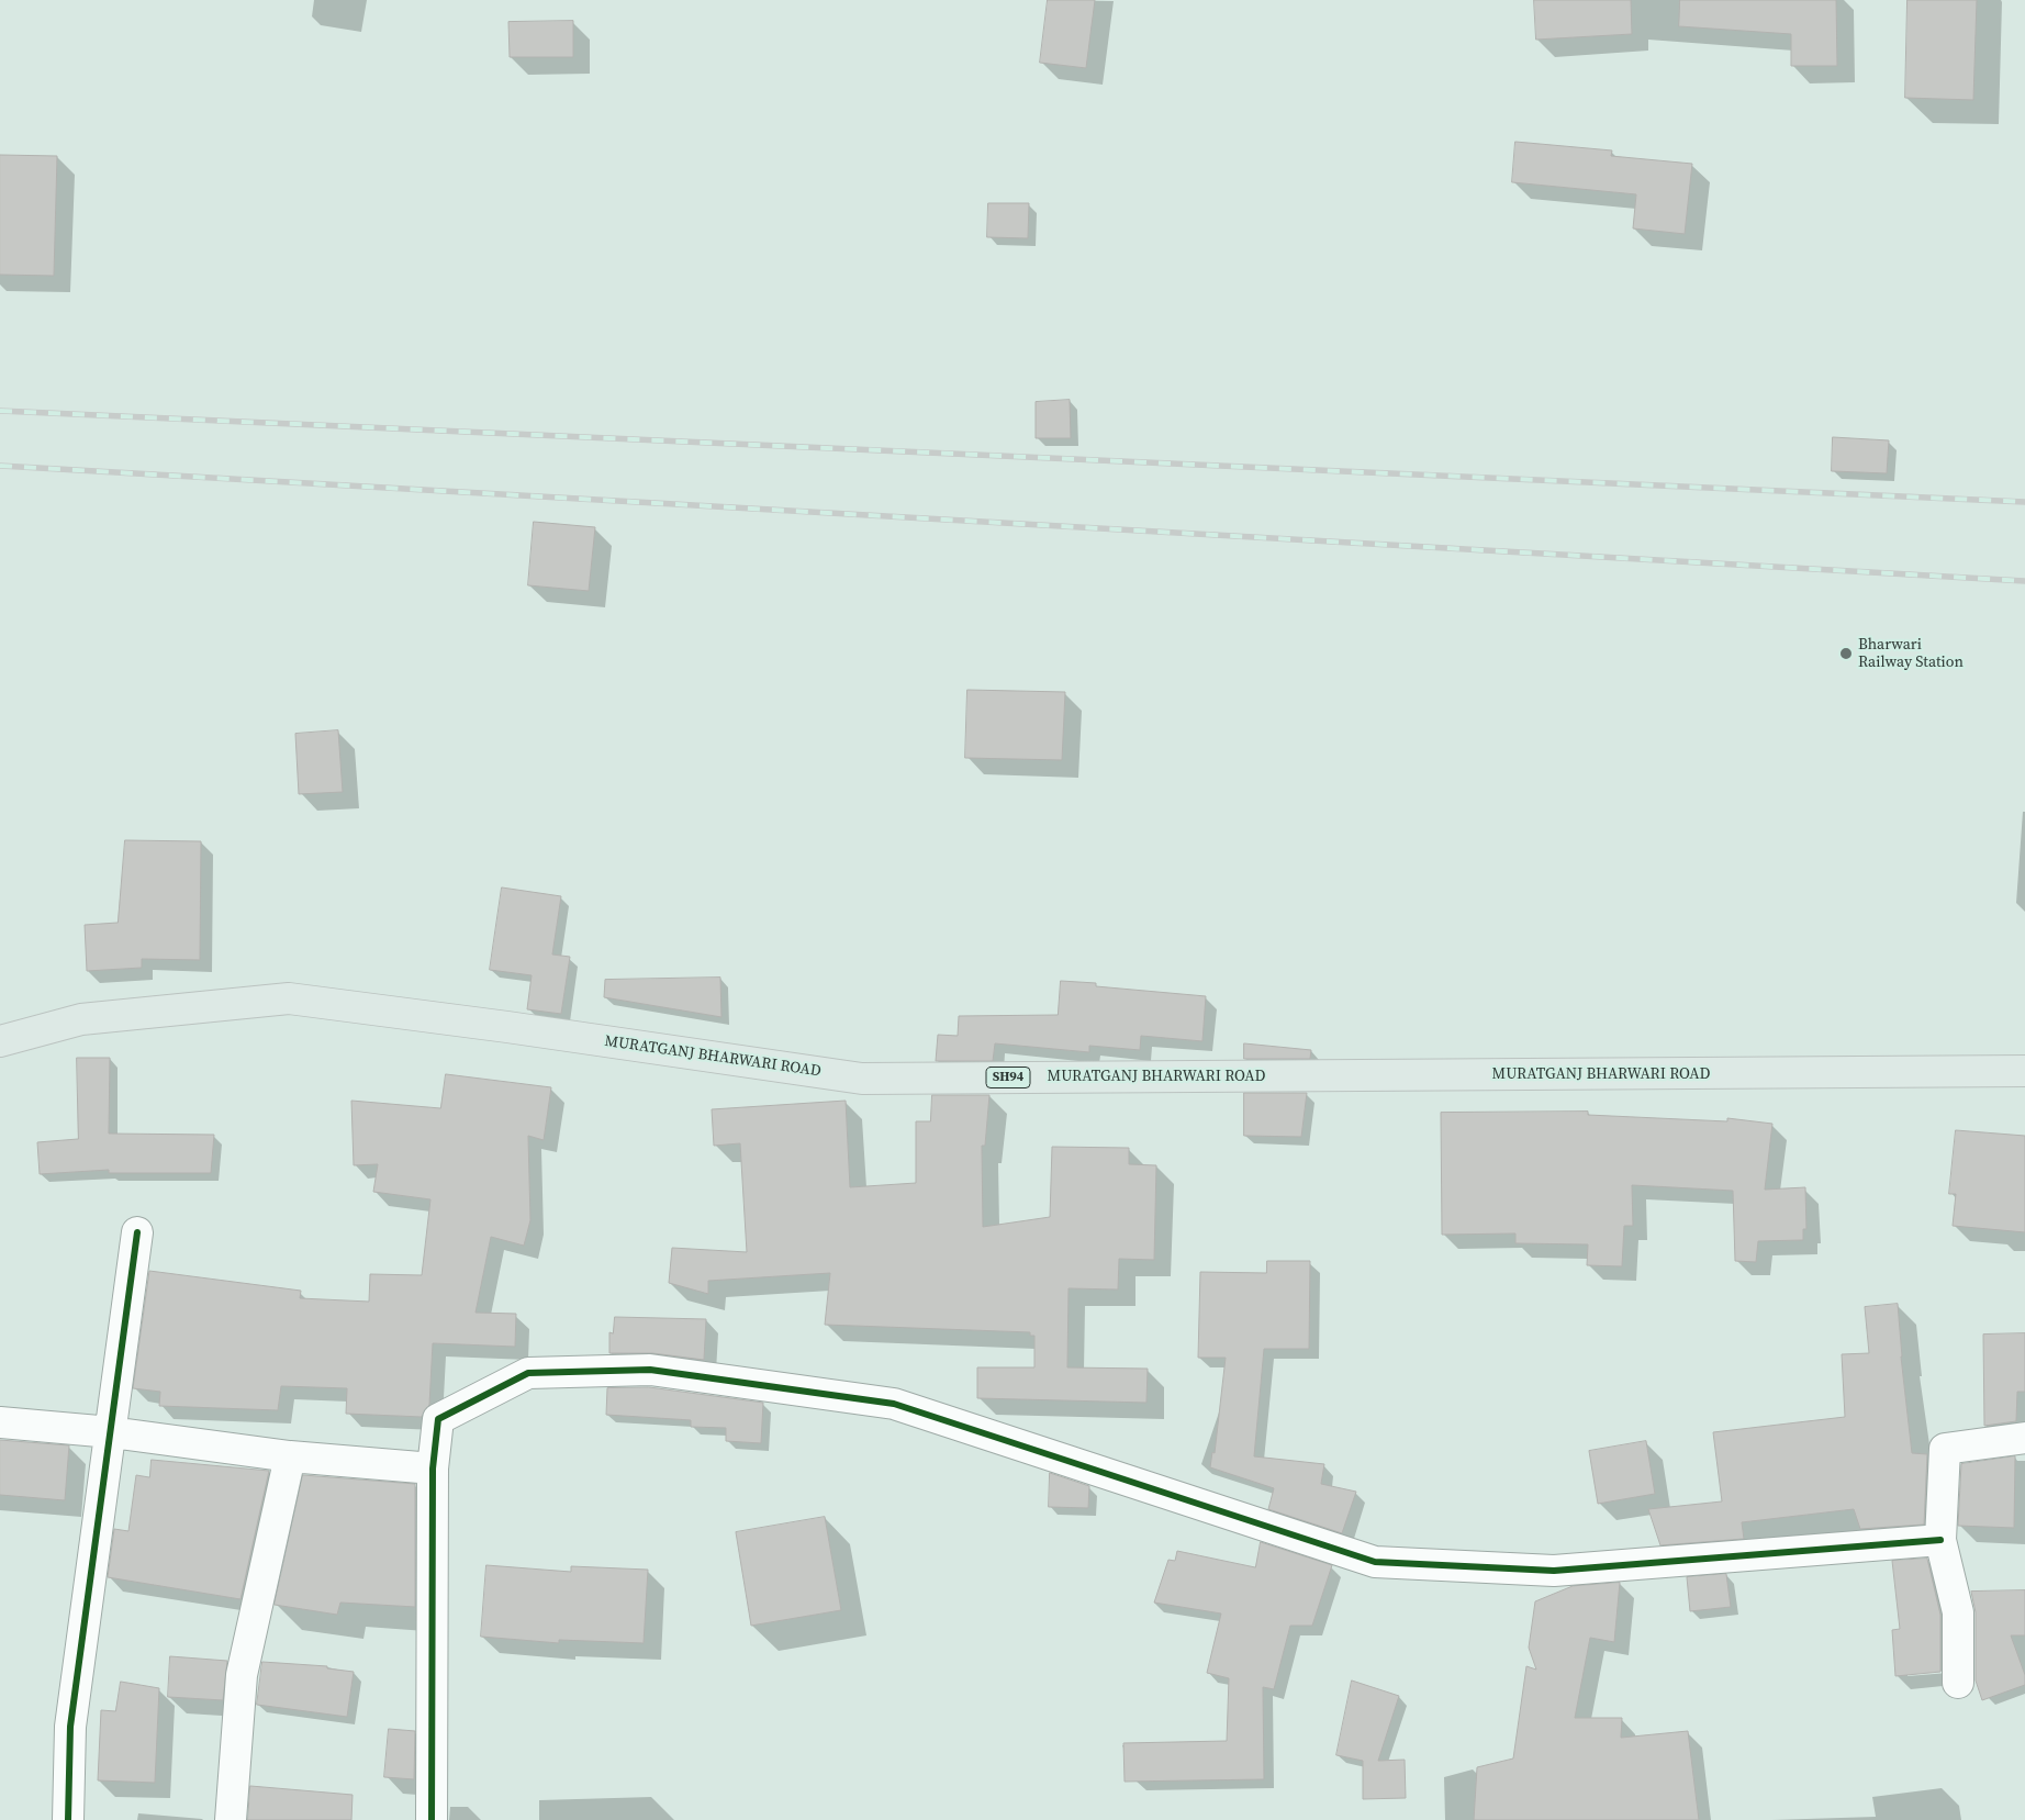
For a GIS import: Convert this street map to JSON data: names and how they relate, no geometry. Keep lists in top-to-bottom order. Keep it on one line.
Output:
{"streets":{"main road":["MURATGANJ BHARWARI ROAD","SH94"]},"places":["Bharwari Railway Station"]}
